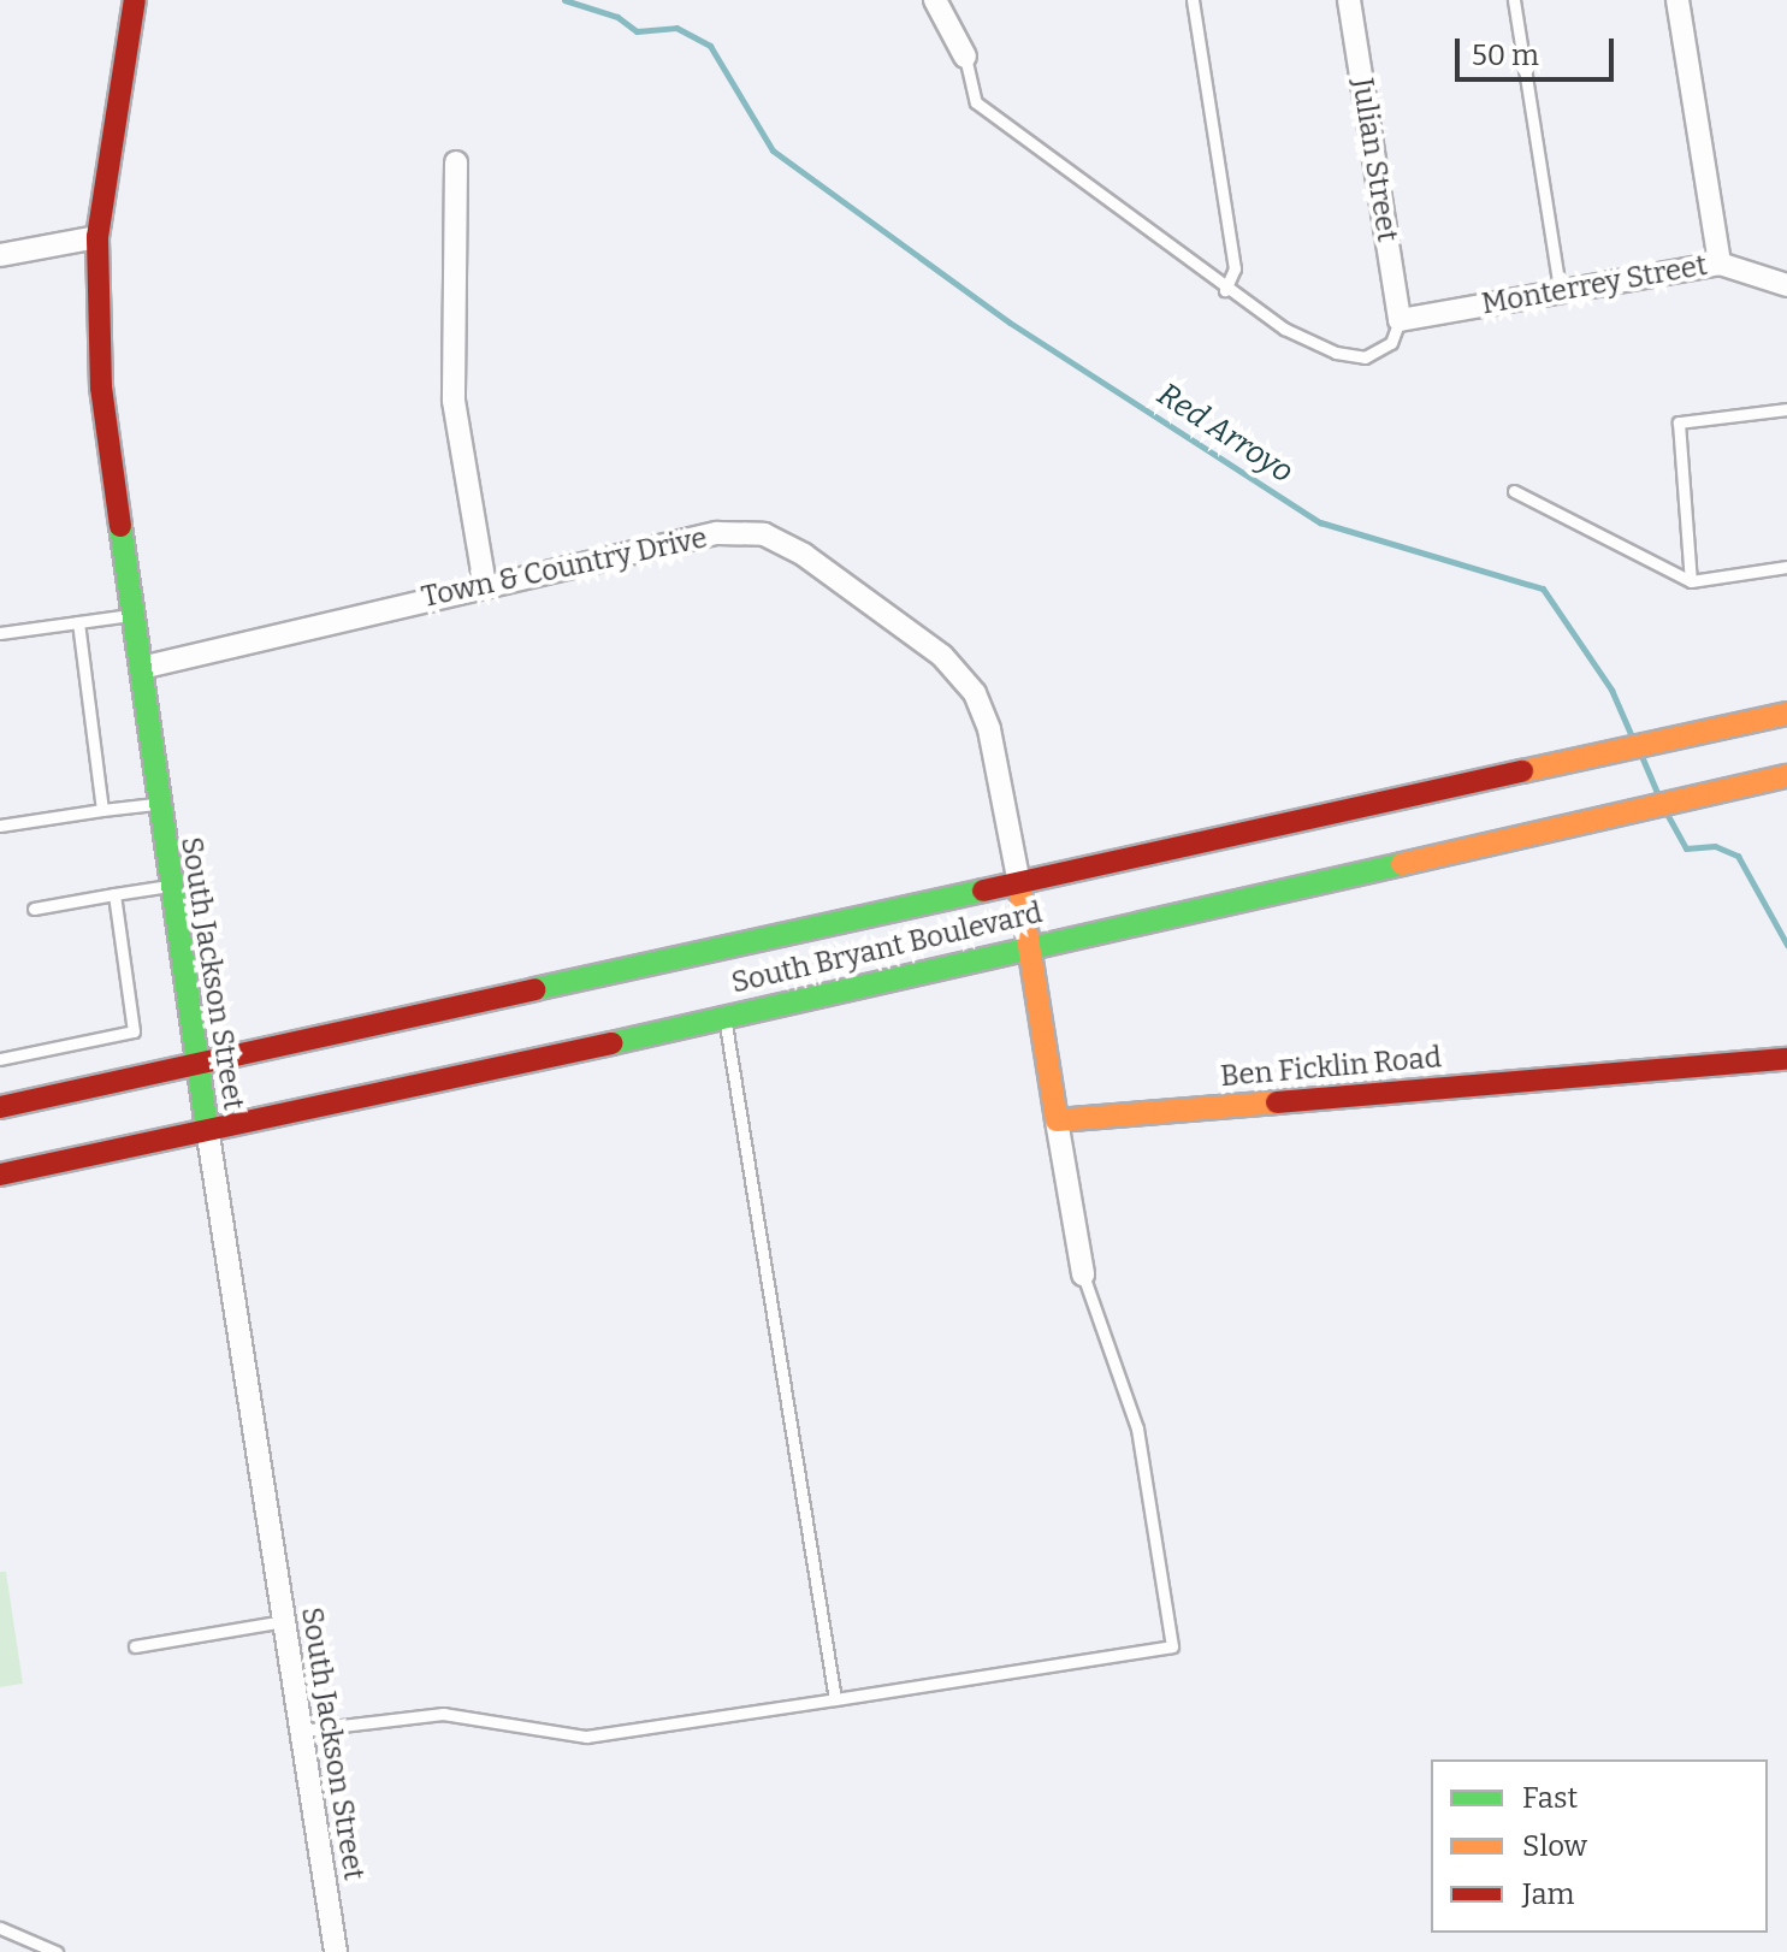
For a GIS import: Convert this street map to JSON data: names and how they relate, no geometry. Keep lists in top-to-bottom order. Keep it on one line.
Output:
{"streets":{"main road":["South Bryant Boulevard","South Jackson Street","Ben Ficklin Road"],"street":["Julian Street","Monterrey Street","Town & Country Drive"]},"crossings":[["Julian Street","Monterrey Street"],["Town & Country Drive","South Bryant Boulevard"],["Town & Country Drive","South Jackson Street"],["South Bryant Boulevard","South Jackson Street"]],"water":["Red Arroyo"],"legend":["Fast","Slow","Jam"],"scale_bar":"50 m"}
